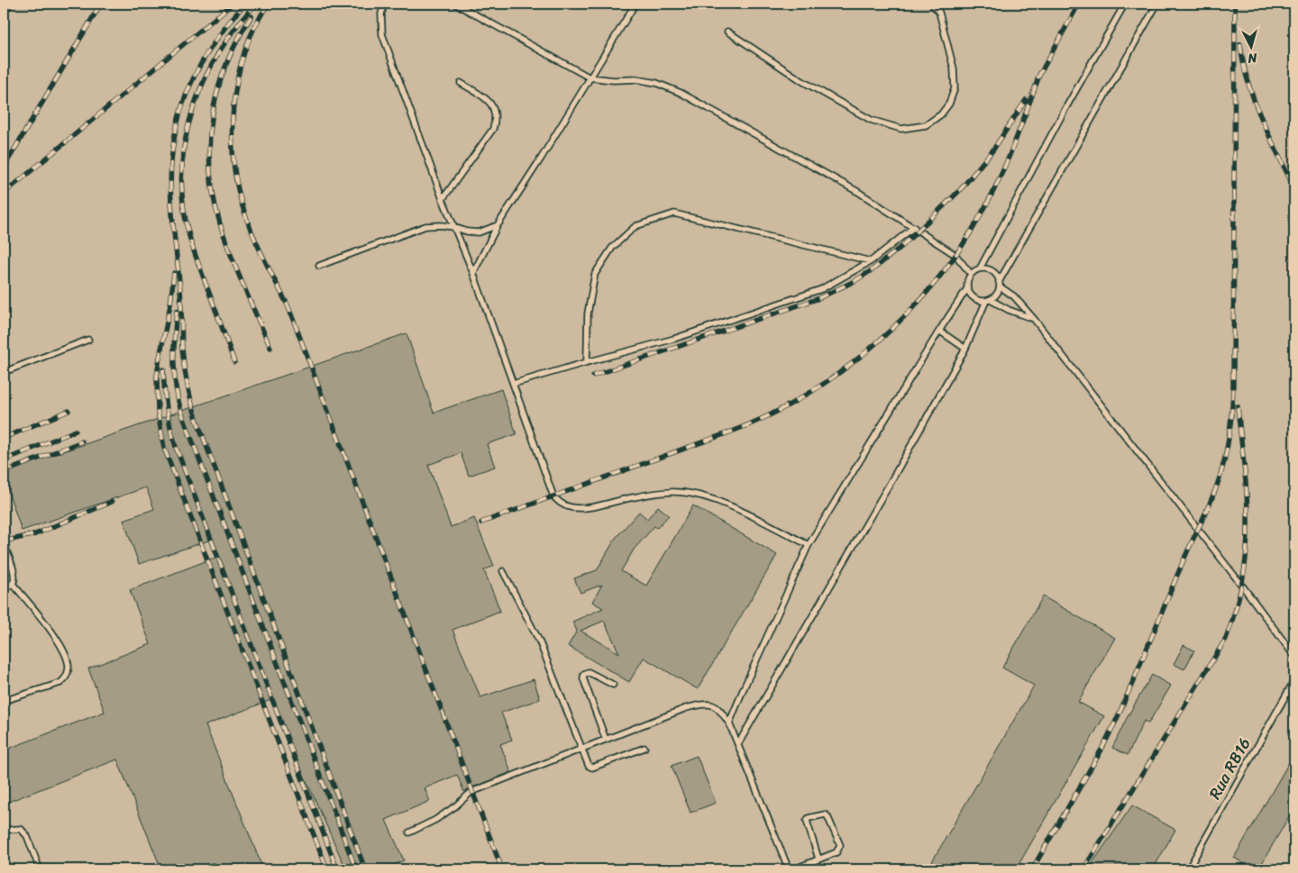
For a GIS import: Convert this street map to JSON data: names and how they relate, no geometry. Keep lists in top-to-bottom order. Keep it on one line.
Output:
{"streets":{"lane":["Rua RB16"]},"north":"bottom"}
